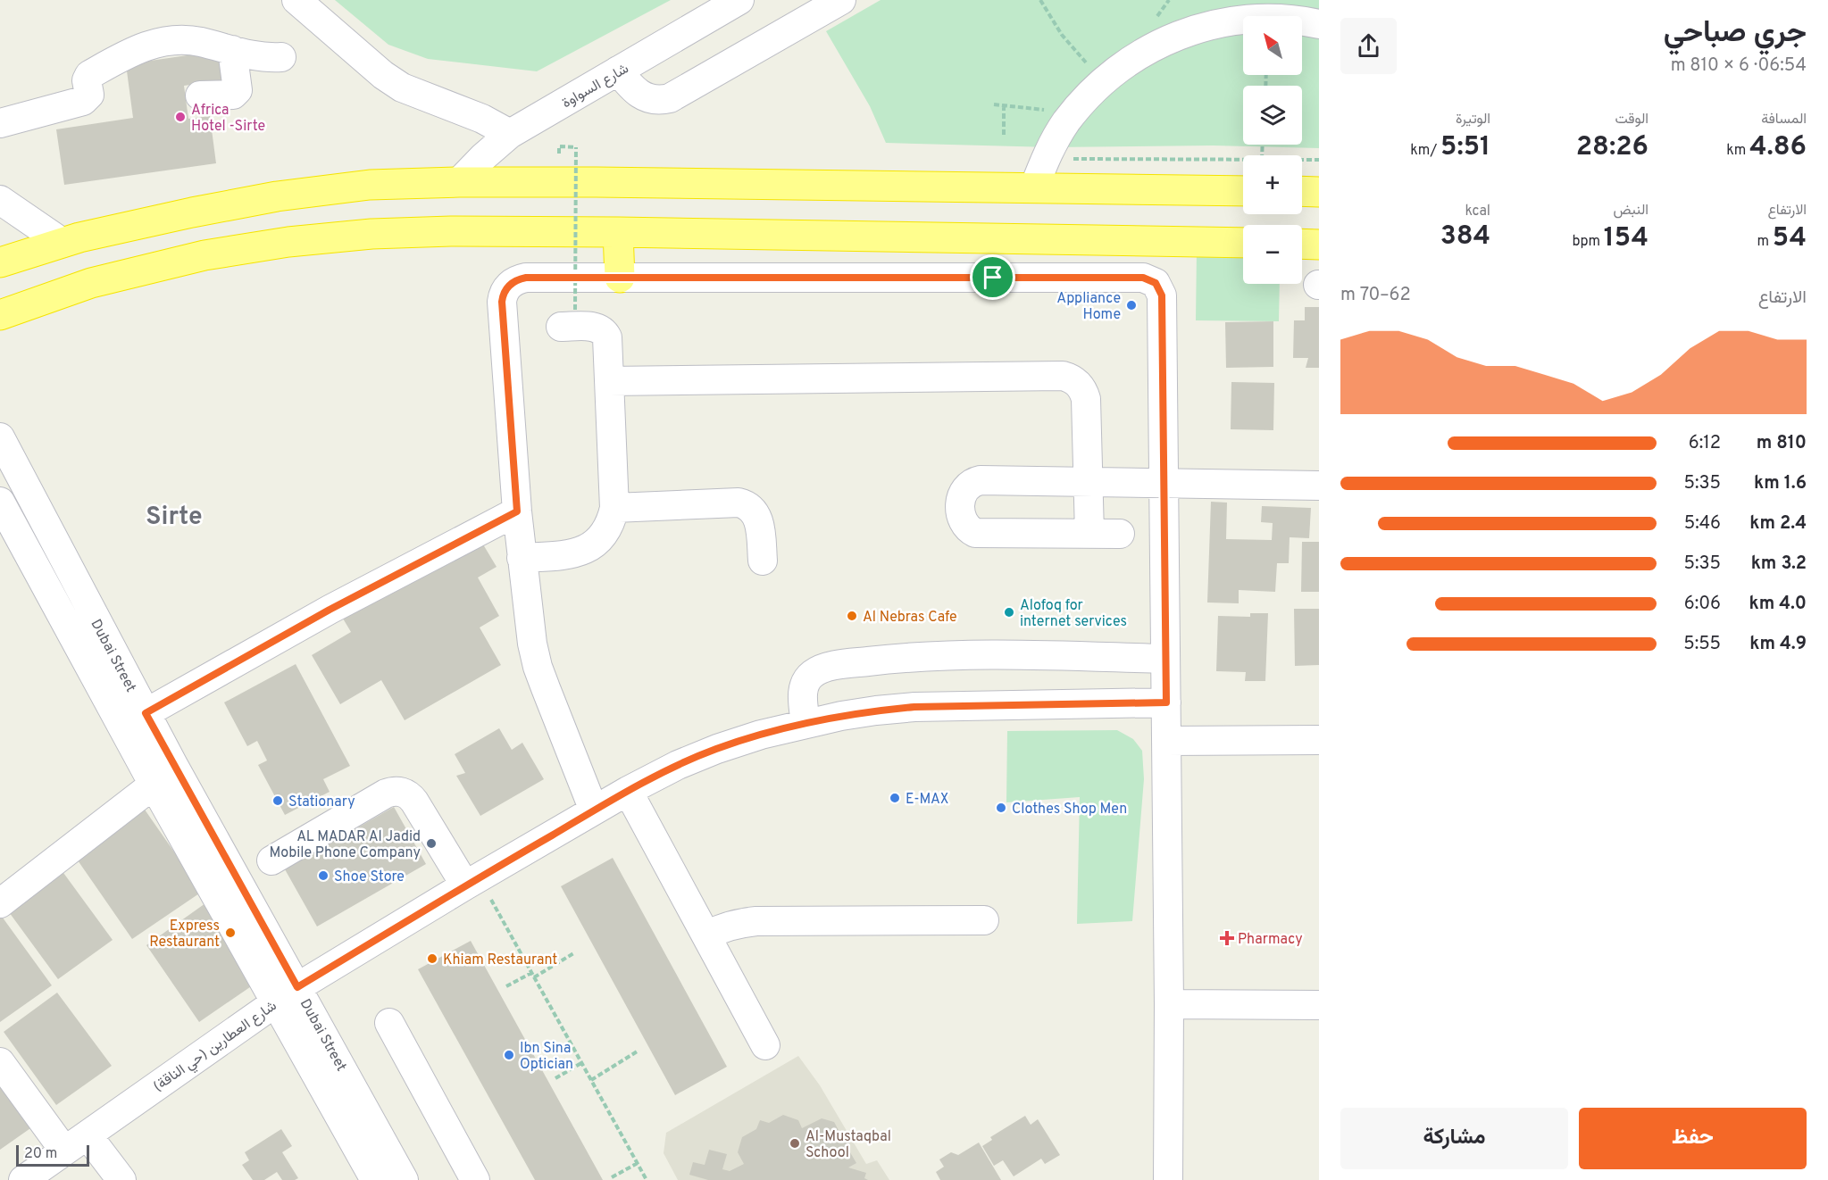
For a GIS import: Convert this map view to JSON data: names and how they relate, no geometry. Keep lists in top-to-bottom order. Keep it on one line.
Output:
{"streets":{"street":["شارع السواوة","Dubai Street","شارع العطارين (حي الناقة)"]},"crossings":[["Dubai Street","شارع العطارين (حي الناقة)"]],"districts":["Sirte"],"places":{"other":["Africa Hotel -Sirte","Appliance Home","Alofoq for internet services","Al Nebras Cafe","E-MAX","Stationary","Clothes Shop Men","AL MADAR Al Jadid Mobile Phone Company","Shoe Store","Express Restaurant","Khiam Restaurant","Ibn Sina Optician","Al-Mustaqbal School"],"health":["Pharmacy"]},"scale_bar":"20 m","north":"top left","page":{"heading":["جري صباحي","06:54 · 6 × 810 m"],"map_buttons":["+","−"],"stats":[["المسافة","4.86 km"],["الوقت","28:26"],["الوتيرة","5:51 /km"],["الارتفاع","54 m"],["النبض","154 bpm"],["kcal","384"]],"chart":["الارتفاع","62–70 m"],"list":[{"name":"810 m","note":"6:12"},{"name":"1.6 km","note":"5:35"},{"name":"2.4 km","note":"5:46"},{"name":"3.2 km","note":"5:35"},{"name":"4.0 km","note":"6:06"},{"name":"4.9 km","note":"5:55"}],"buttons":["حفظ","مشاركة"],"scale":"20 m"}}
